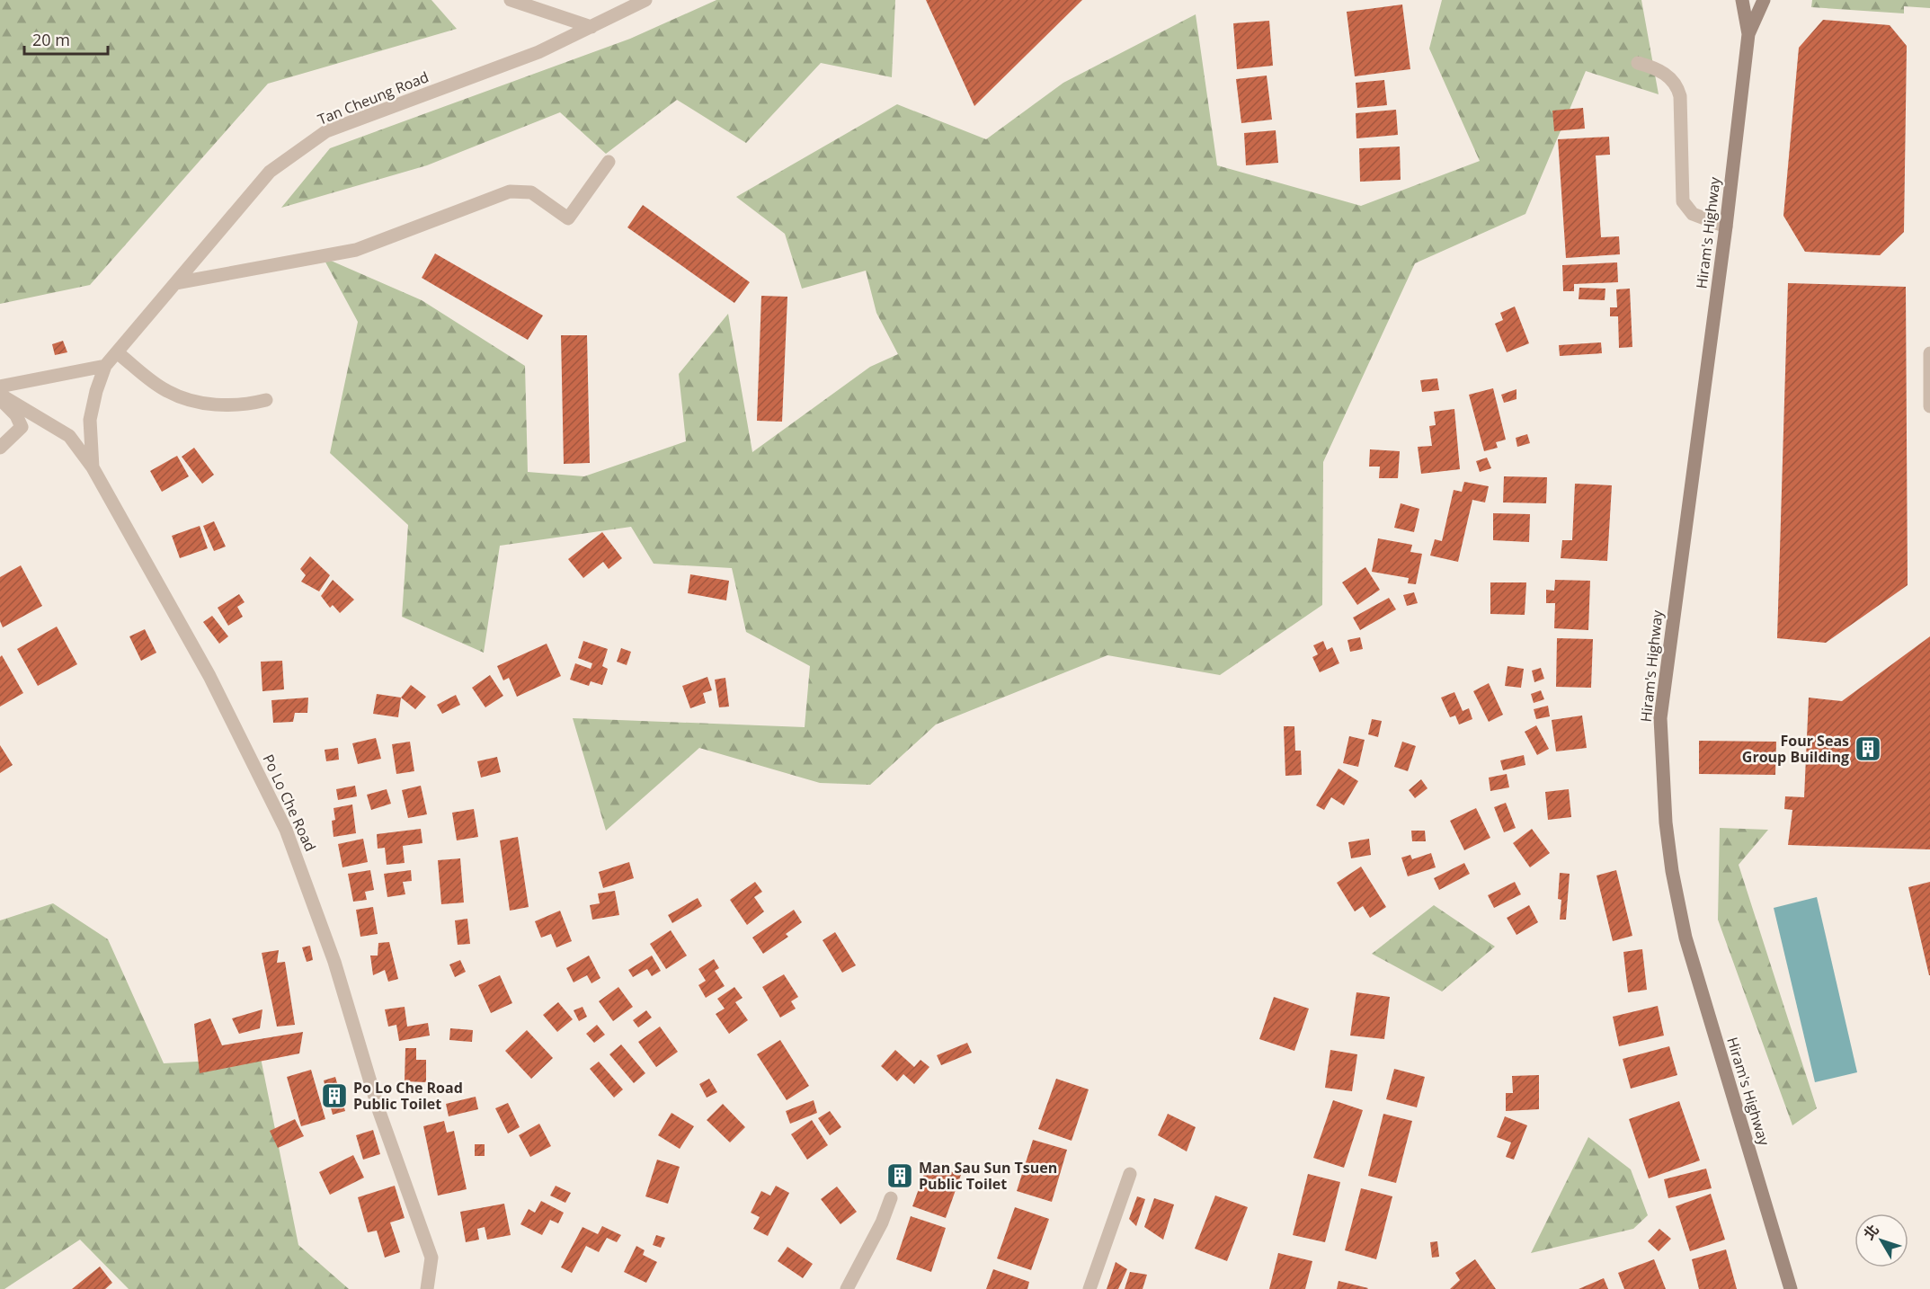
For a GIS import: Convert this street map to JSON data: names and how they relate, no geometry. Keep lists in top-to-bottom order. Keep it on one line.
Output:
{"streets":{"main road":["Hiram's Highway"],"street":["Tan Cheung Road","Po Lo Che Road"]},"crossings":[["Tan Cheung Road","Po Lo Che Road"]],"places":{"building":["Four Seas Group Building","Po Lo Che Road Public Toilet","Man Sau Sun Tsuen Public Toilet"]},"scale_bar":"20 m","north":"top left"}
